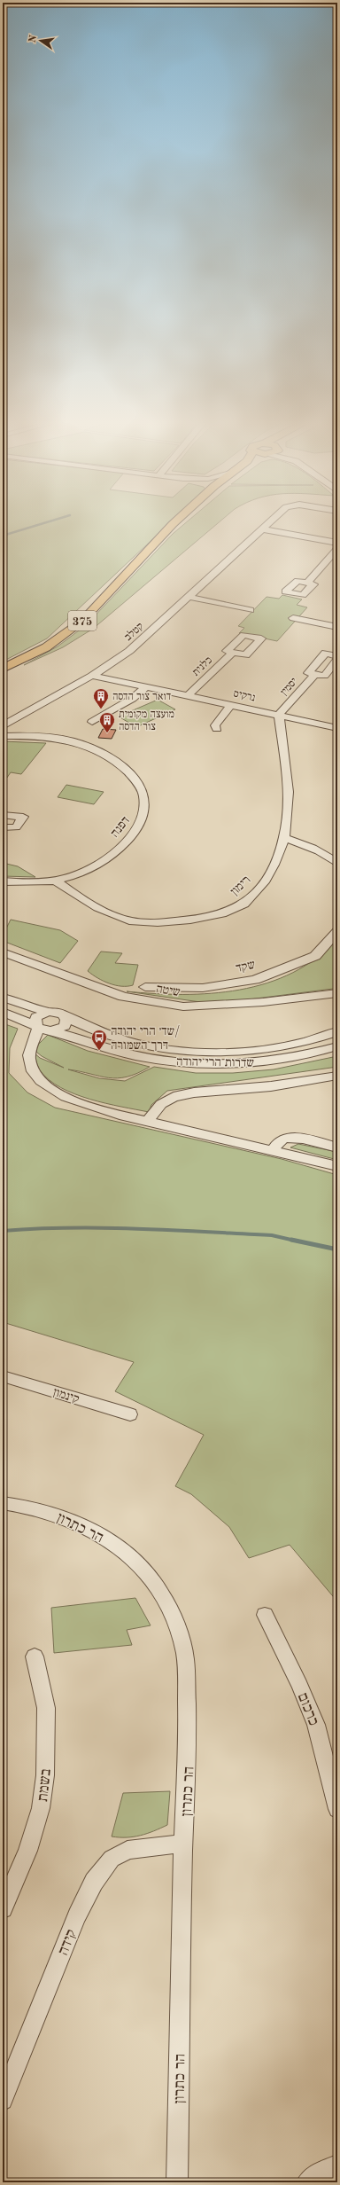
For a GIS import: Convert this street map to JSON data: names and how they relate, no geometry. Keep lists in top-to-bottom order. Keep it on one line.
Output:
{"streets":{"main road":["375"],"street":["קטלב","כלנית","יסמין","נרקיס","דפנה","רימון","שקד","שיטה","שדרות הרי יהודה","קינמון","הר כתרון","כרכום","בשמת","קידה"]},"crossings":[["קטלב","נרקיס"],["כלנית","נרקיס"],["יסמין","נרקיס"],["יסמין","רימון"],["נרקיס","רימון"],["דפנה","רימון"],["הר כתרון","קידה"]],"places":{"building":["דואר צור הדסה","מועצה מקומית צור הדסה"],"bus stop":["שד׳ הרי יהודה/ דרך השמורה"]},"north":"left"}
